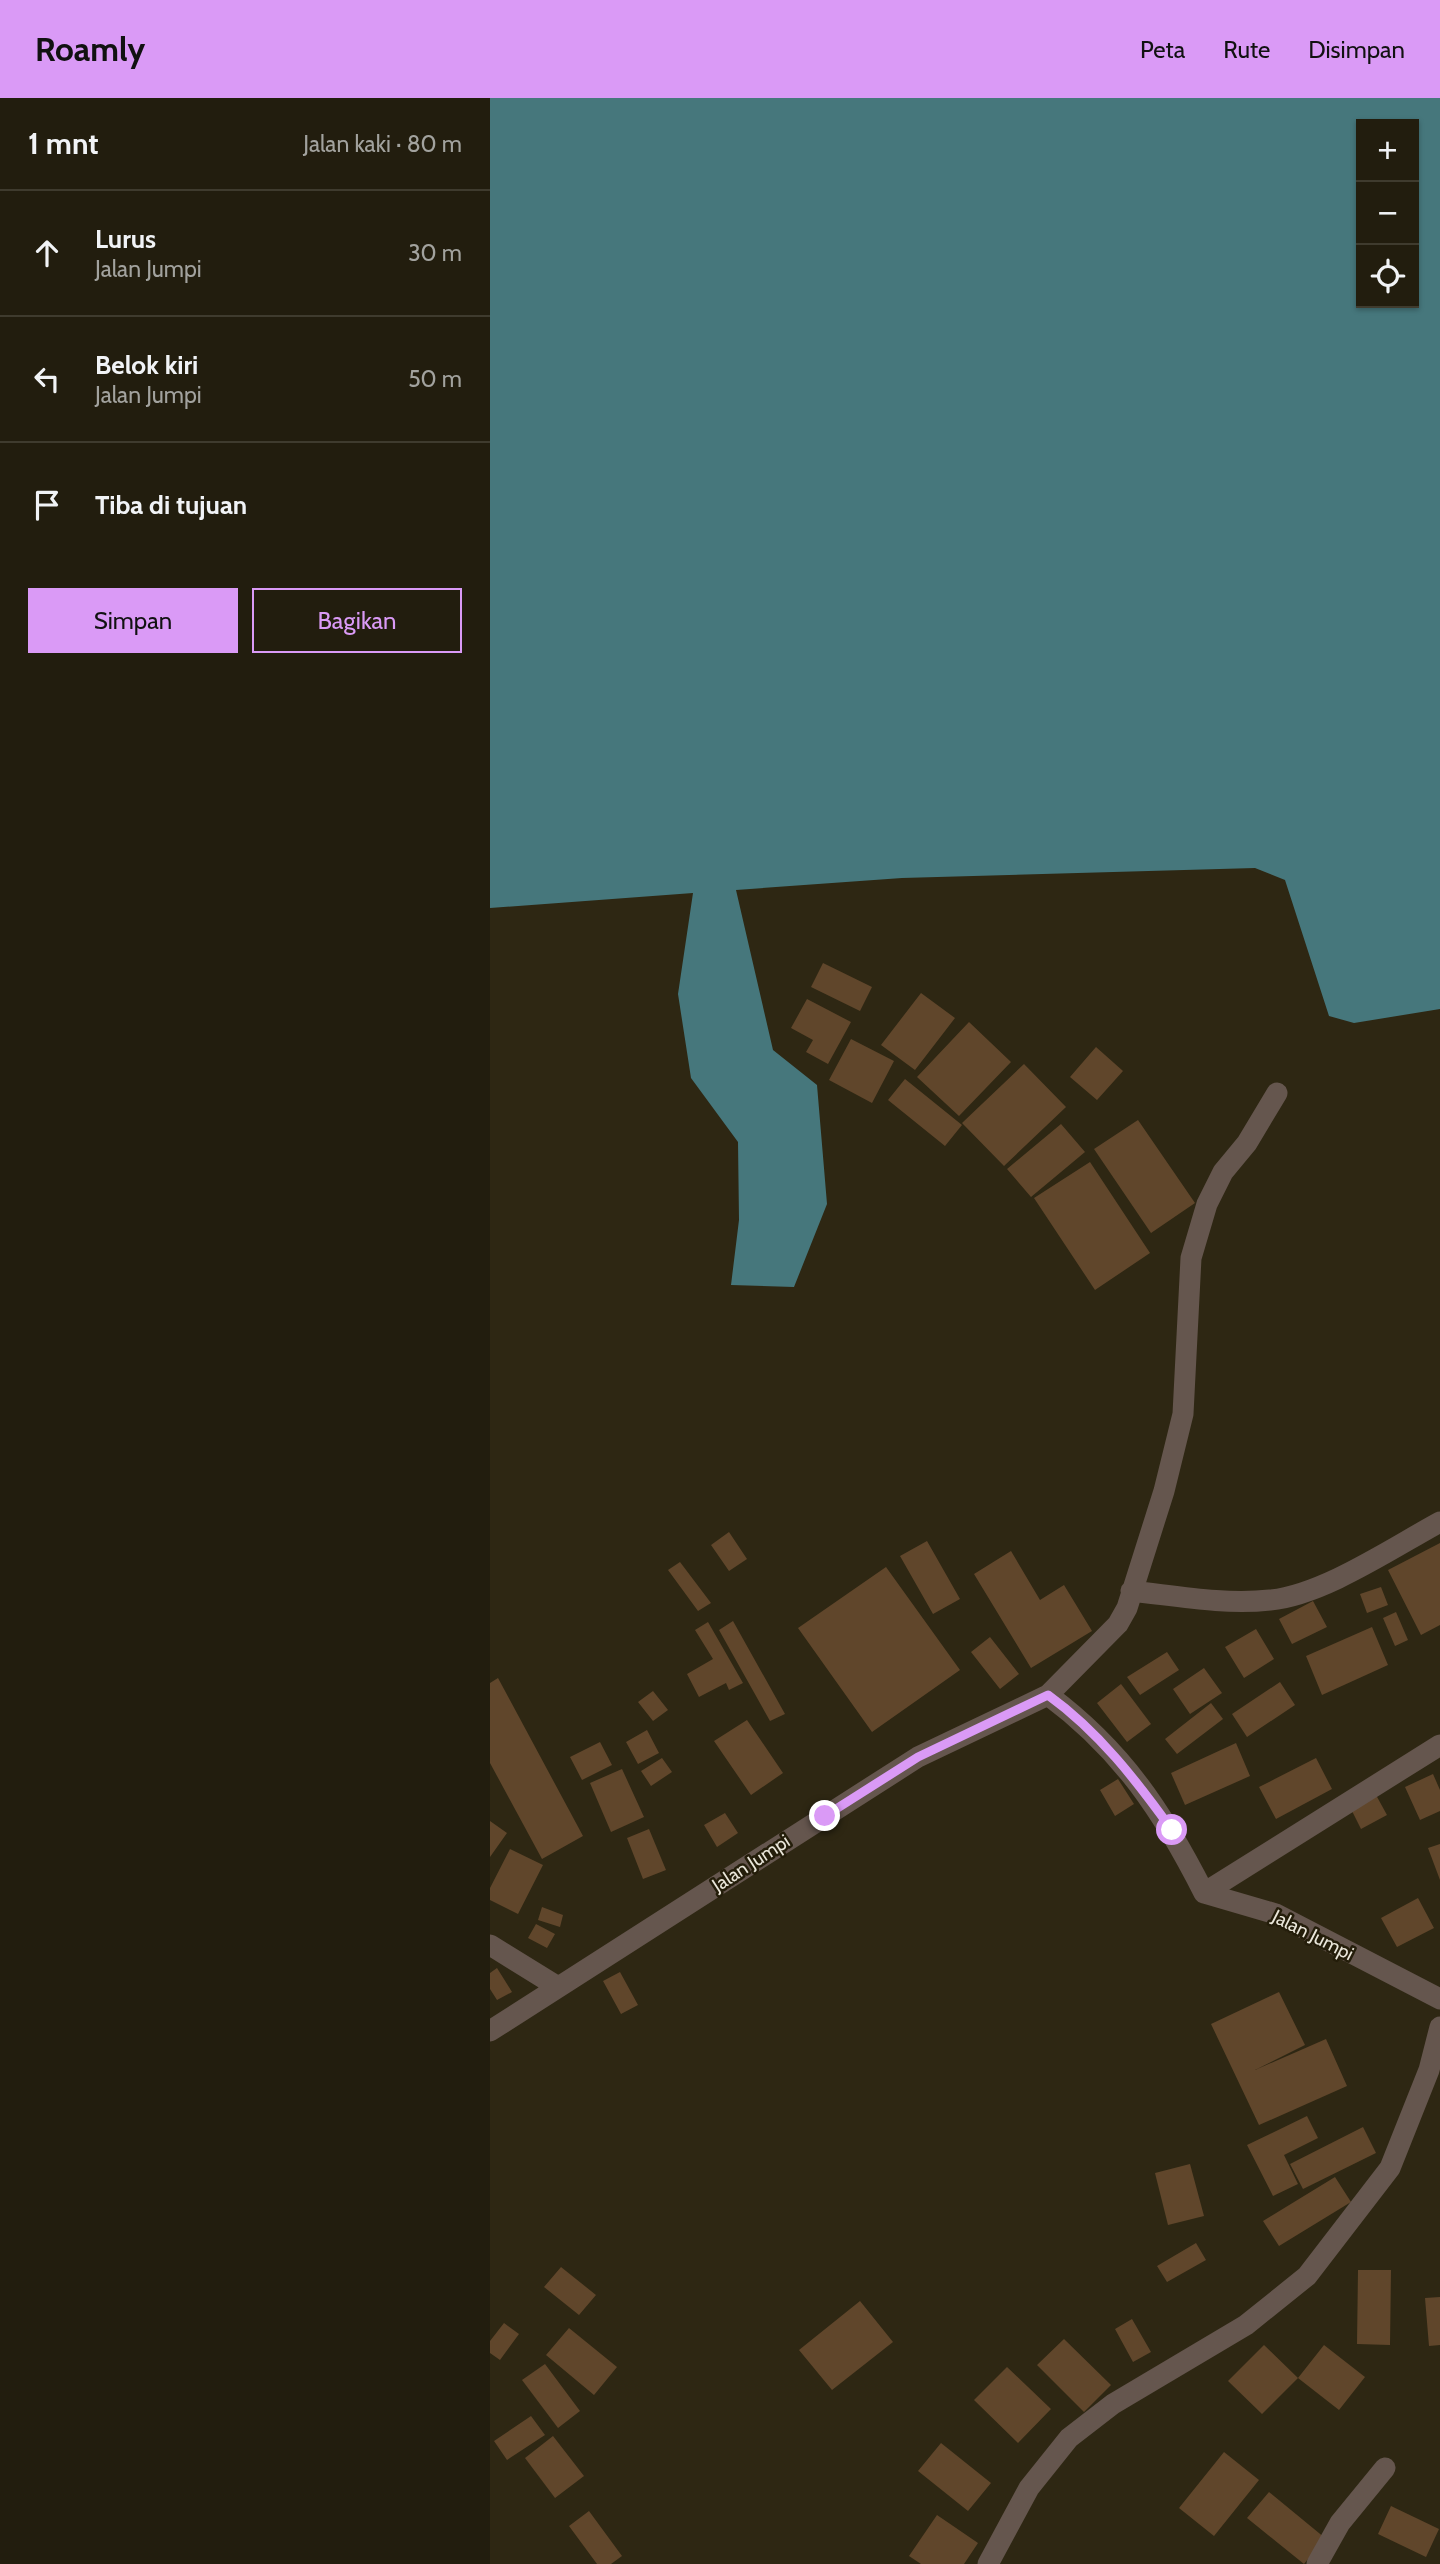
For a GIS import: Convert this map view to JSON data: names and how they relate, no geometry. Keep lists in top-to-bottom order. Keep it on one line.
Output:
{"streets":{"street":["Jalan Jumpi"]},"page":{"header":"Roamly","nav":["Peta","Rute","Disimpan"],"heading":["1 mnt","Jalan kaki · 80 m"],"map_buttons":["+","−"],"list":[["Lurus","Jalan Jumpi","30 m"],["Belok kiri","Jalan Jumpi","50 m"],"Tiba di tujuan"],"buttons":["Simpan","Bagikan"]}}
